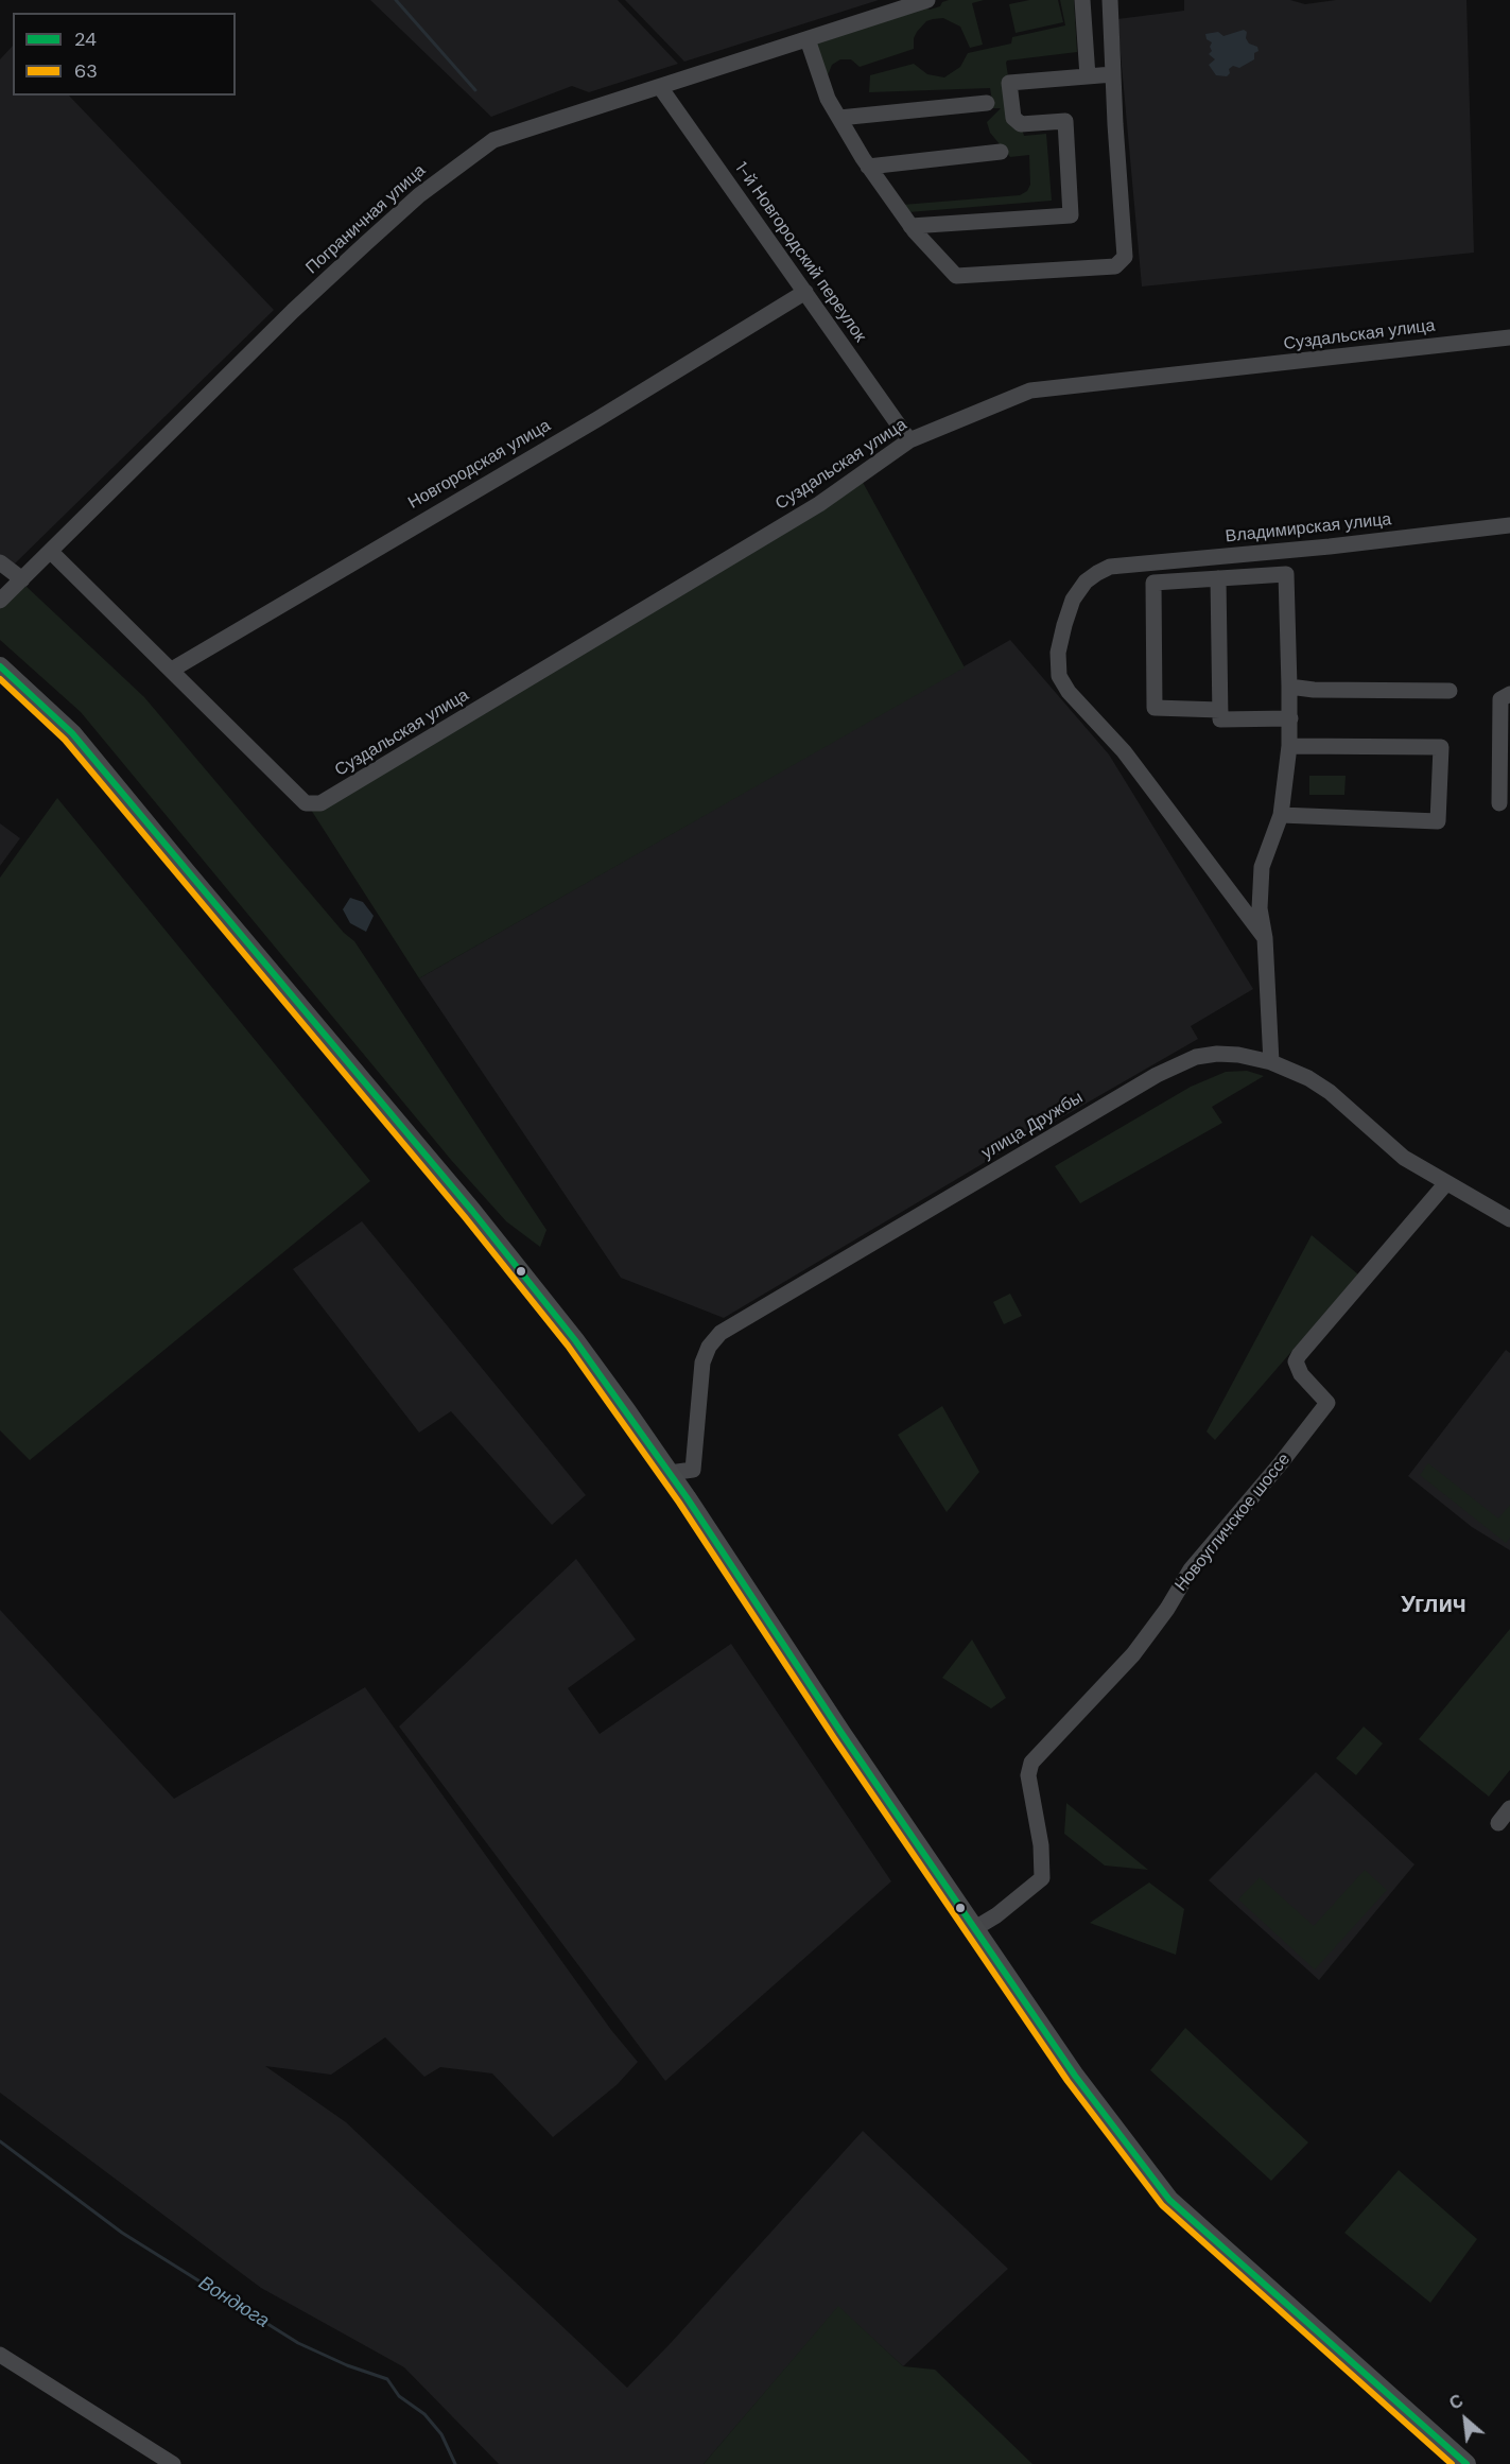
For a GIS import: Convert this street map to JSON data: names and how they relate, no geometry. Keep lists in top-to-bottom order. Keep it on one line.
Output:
{"streets":{"street":["Пограничная улица","1-й Новгородский переулок","Суздальская улица","Новгородская улица","Владимирская улица","улица Дружбы","Новоугличское шоссе"]},"crossings":[["Пограничная улица","1-й Новгородский переулок"],["1-й Новгородский переулок","Суздальская улица"],["1-й Новгородский переулок","Новгородская улица"],["Суздальская улица","Новгородская улица"],["улица Дружбы","Новоугличское шоссе"]],"districts":["Углич"],"water":["Вондюга"],"lines":["transit line 24","transit line 63"],"legend":["24","63"],"north":"top left"}
